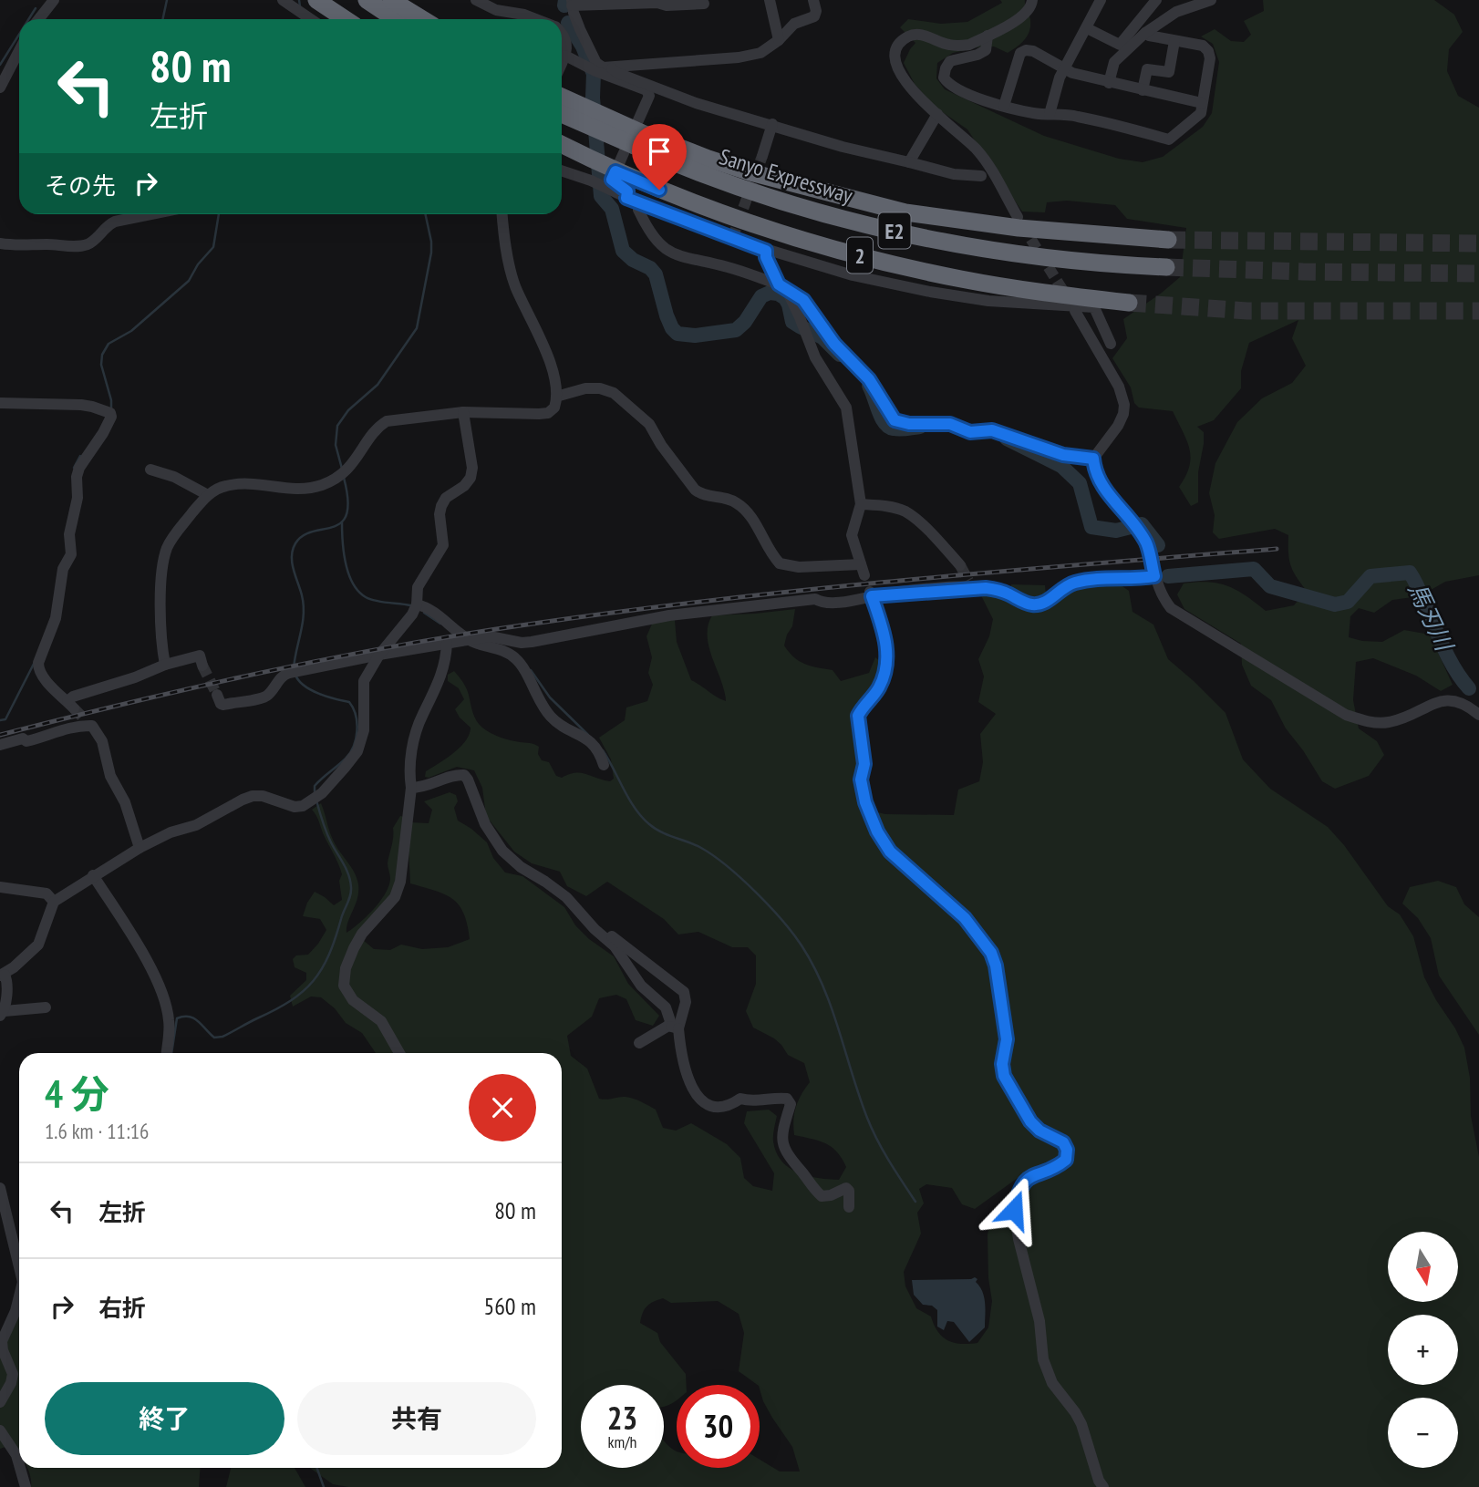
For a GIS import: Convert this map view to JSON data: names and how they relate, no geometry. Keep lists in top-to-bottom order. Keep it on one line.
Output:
{"streets":{"highway":["Sanyo Expressway","E2","2"]},"water":["馬刃川"],"north":"bottom","page":{"turn":["80 m","左折"],"then":"その先","heading":["4 分","1.6 km · 11:16"],"list":[{"name":"左折","value":"80 m"},{"name":"右折","value":"560 m"}],"map_buttons":["+","−"],"buttons":["終了","共有"],"speed":"23 km/h","limit":"30"}}
